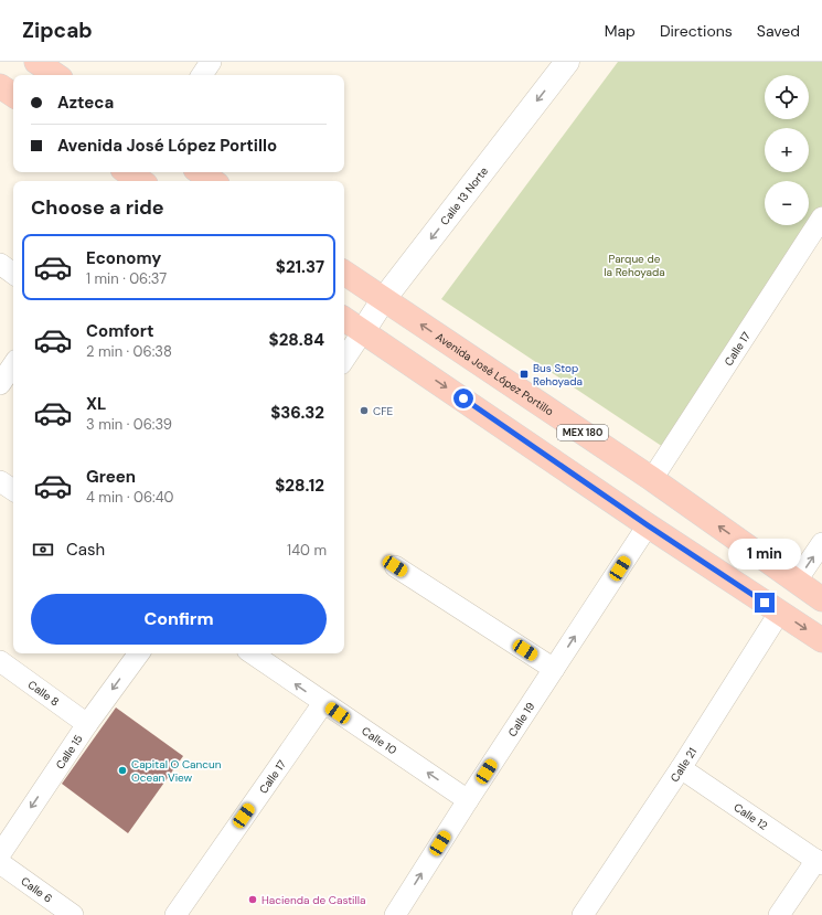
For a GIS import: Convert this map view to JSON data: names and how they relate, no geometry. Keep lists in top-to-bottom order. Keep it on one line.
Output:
{"streets":{"main road":["Avenida José López Portillo","MEX 180"],"street":["Calle 13 Norte","Calle 17","Calle 8","Calle 19","Calle 10","Calle 15","Calle 21","Calle 12","Calle 6"]},"crossings":[["Calle 13 Norte","Avenida José López Portillo"],["Calle 17","Avenida José López Portillo"],["Calle 17","Calle 10"],["Calle 8","Calle 15"],["Calle 19","Calle 10"],["Calle 21","Calle 12"]],"one_way":["Calle 13 Norte","Calle 19","Calle 15"],"parks":["Parque de la Rehoyada"],"places":{"transit":["Bus Stop Rehoyada"],"other":["CFE","Capital O Cancun Ocean View","Hacienda de Castilla"]},"page":{"header":"Zipcab","nav":["Map","Directions","Saved"],"map_buttons":["+","−"],"banner":["Azteca","Avenida José López Portillo"],"heading":"Choose a ride","list":[{"name":"Economy","note":"1 min · 06:37","value":"$21.37"},{"name":"Comfort","note":"2 min · 06:38","value":"$28.84"},{"name":"XL","note":"3 min · 06:39","value":"$36.32"},{"name":"Green","note":"4 min · 06:40","value":"$28.12"}],"pay":["Cash","140 m"],"bubble":"1 min","buttons":"Confirm"}}
